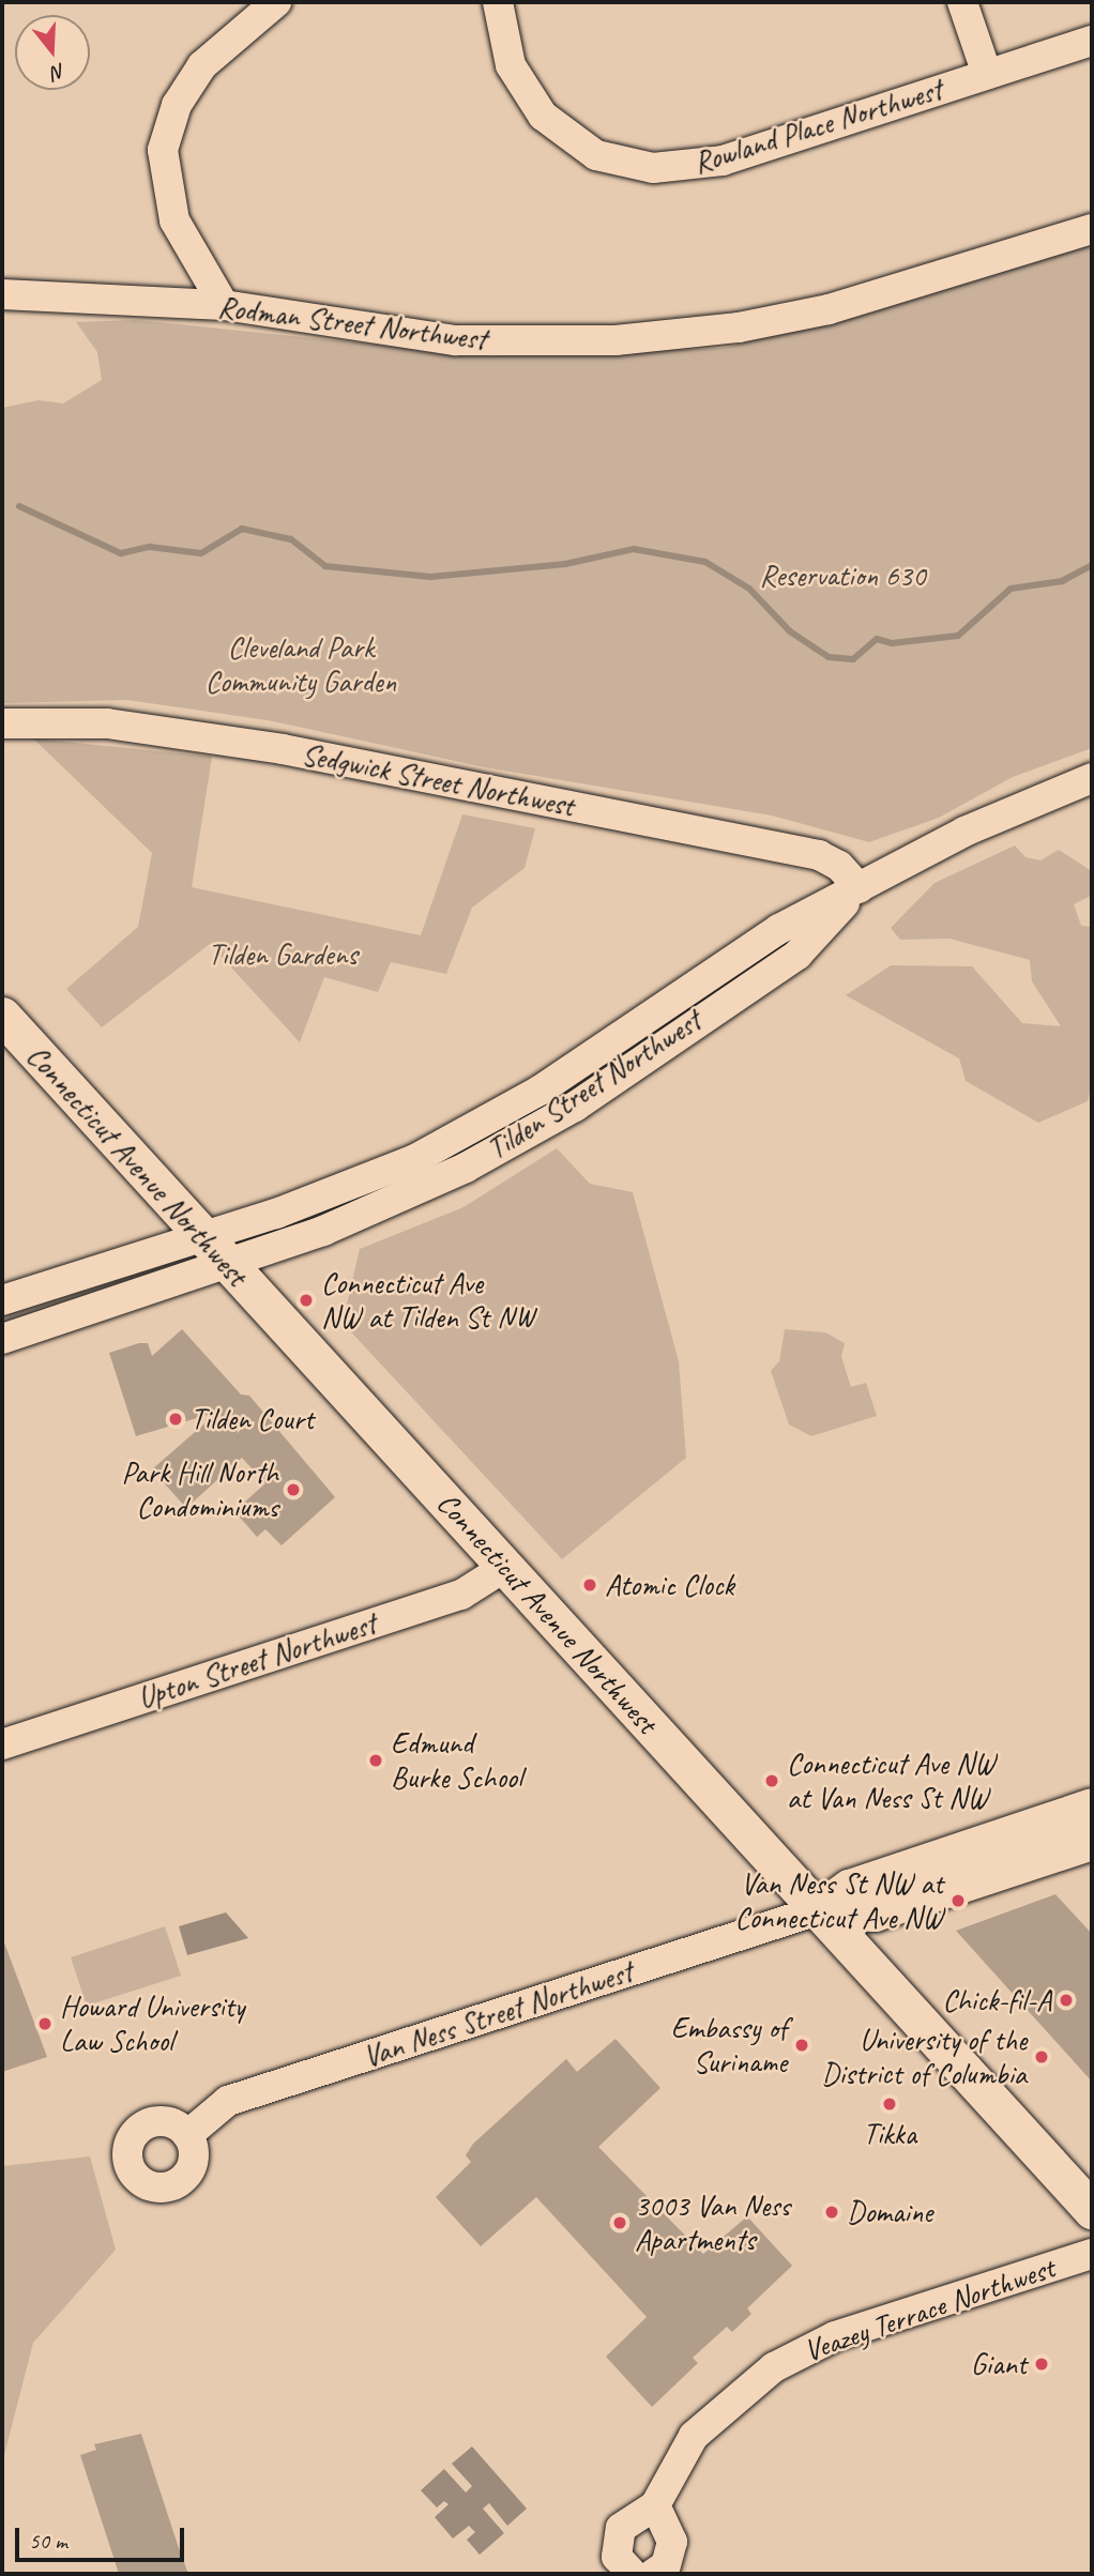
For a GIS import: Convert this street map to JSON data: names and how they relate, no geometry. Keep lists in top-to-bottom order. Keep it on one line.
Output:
{"streets":{"main road":["Connecticut Avenue Northwest","Van Ness Street Northwest"],"street":["Rowland Place Northwest","Rodman Street Northwest","Sedgwick Street Northwest","Tilden Street Northwest","Upton Street Northwest","Veazey Terrace Northwest"]},"crossings":[["Sedgwick Street Northwest","Tilden Street Northwest"],["Tilden Street Northwest","Connecticut Avenue Northwest"],["Connecticut Avenue Northwest","Upton Street Northwest"],["Connecticut Avenue Northwest","Van Ness Street Northwest"]],"parks":["Reservation 630","Cleveland Park Community Garden","Tilden Gardens"],"places":["Connecticut Ave NW at Tilden St NW","Tilden Court","Park Hill North Condominiums","Atomic Clock","Edmund Burke School","Connecticut Ave NW at Van Ness St NW","Van Ness St NW at Connecticut Ave NW","Chick-fil-A","Howard University Law School","Embassy of Suriname","University of the District of Columbia","Tikka","Domaine","3003 Van Ness Apartments","Giant"],"scale_bar":"50 m","north":"bottom"}
